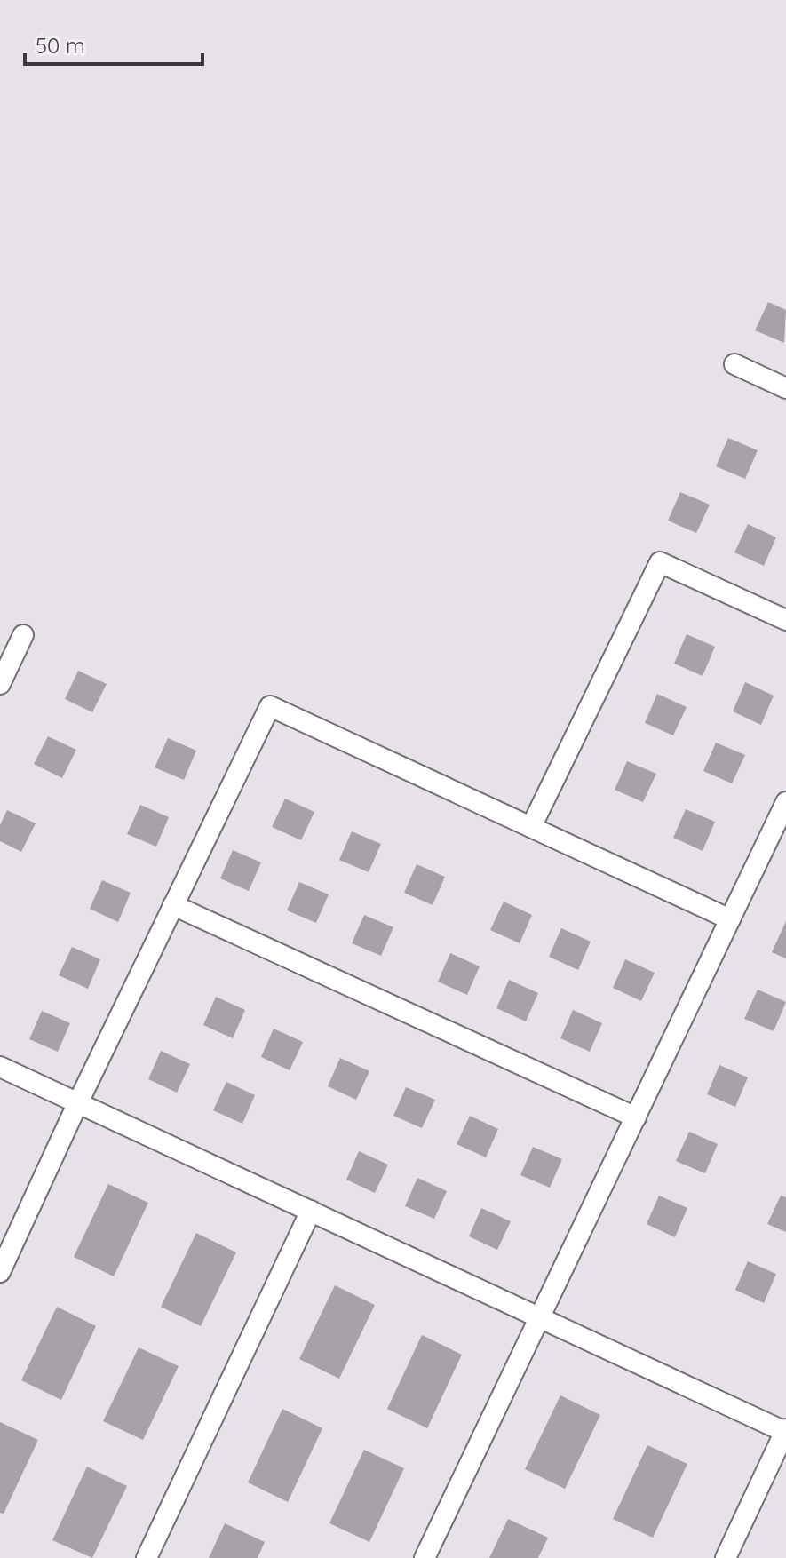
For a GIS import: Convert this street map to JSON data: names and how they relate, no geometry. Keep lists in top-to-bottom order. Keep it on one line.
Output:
{"scale_bar":"50 m"}
